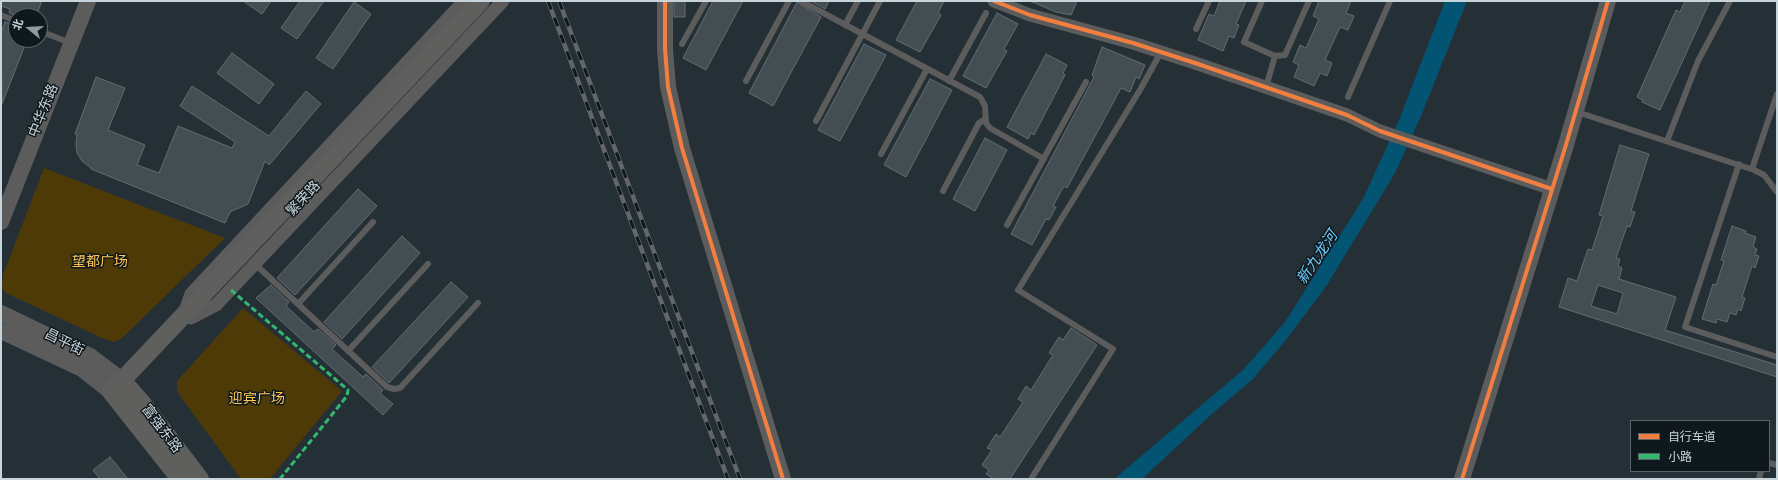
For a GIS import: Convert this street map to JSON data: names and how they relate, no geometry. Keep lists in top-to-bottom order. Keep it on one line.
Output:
{"streets":{"main road":["繁荣路","富强东路"],"street":["中华东路","昌平街"]},"crossings":[["繁荣路","昌平街"],["繁荣路","富强东路"],["昌平街","富强东路"]],"water":["新九龙河"],"parks":["望都广场","迎宾广场"],"legend":["自行车道","小路"],"north":"left"}
